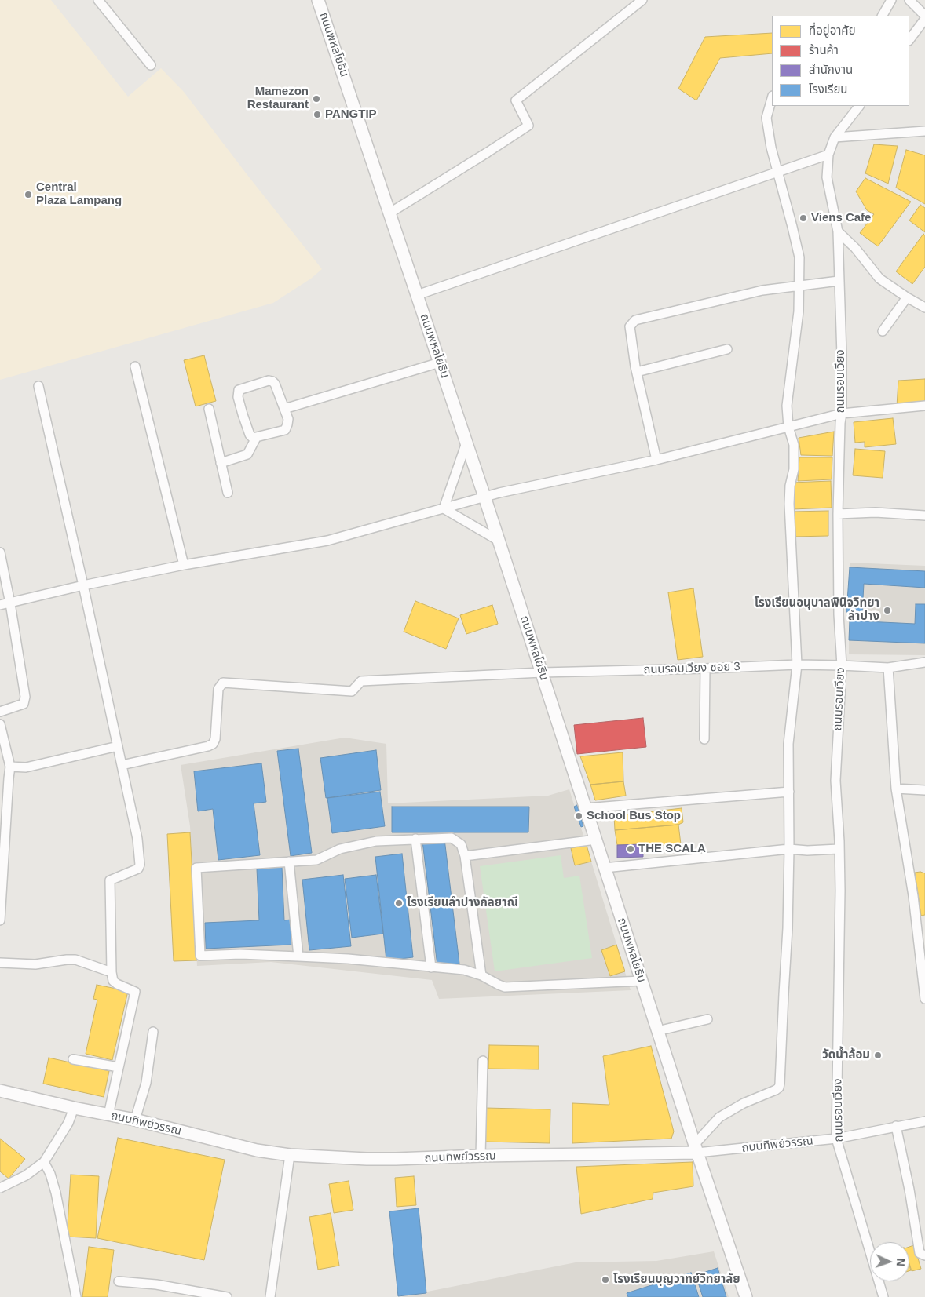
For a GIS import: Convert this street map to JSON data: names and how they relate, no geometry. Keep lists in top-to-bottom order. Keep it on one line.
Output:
{"streets":{"main road":["ถนนพหลโยธิน","ถนนทิพย์วรรณ"],"street":["ถนนรอบเวียง","ถนนรอบเวียง ซอย 3"]},"crossings":[["ถนนพหลโยธิน","ถนนรอบเวียง ซอย 3"],["ถนนพหลโยธิน","ถนนทิพย์วรรณ"],["ถนนรอบเวียง","ถนนรอบเวียง ซอย 3"],["ถนนรอบเวียง","ถนนทิพย์วรรณ"]],"places":["Mamezon Restaurant","PANGTIP","Central Plaza Lampang","Viens Cafe","โรงเรียนอนุบาลพินิจวิทยา ลำปาง","School Bus Stop","THE SCALA","โรงเรียนลำปางกัลยาณี","วัดน้ำล้อม","โรงเรียนบุญวาทย์วิทยาลัย"],"legend":["ที่อยู่อาศัย","ร้านค้า","สำนักงาน","โรงเรียน"],"north":"right"}
